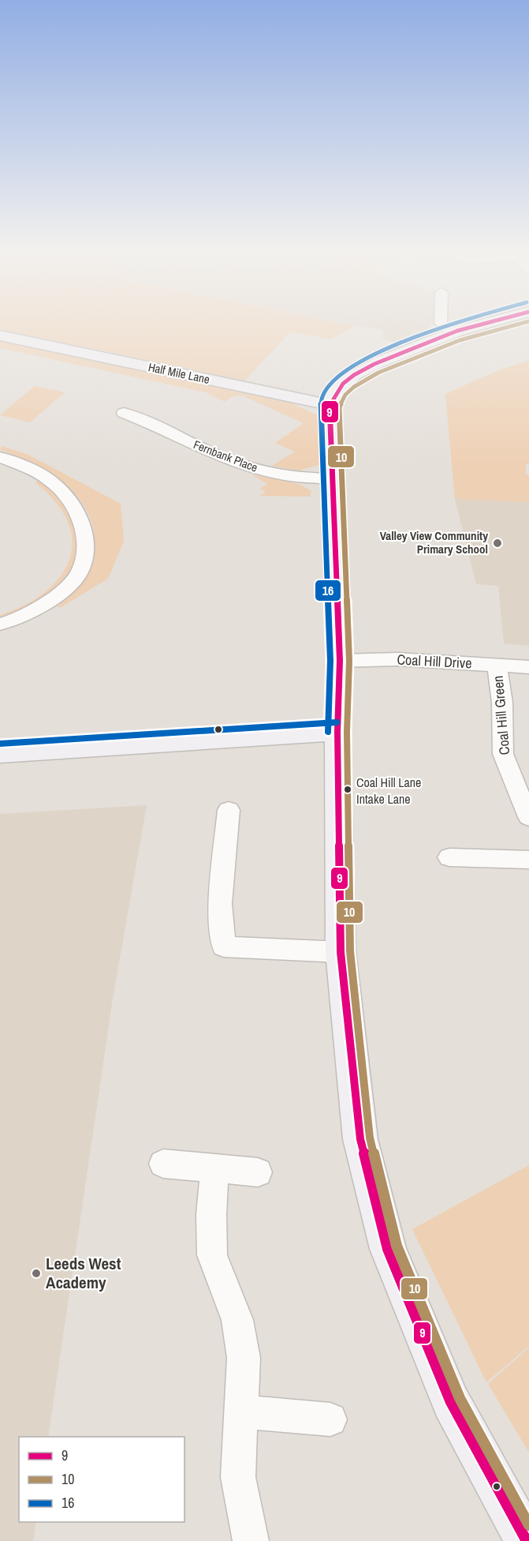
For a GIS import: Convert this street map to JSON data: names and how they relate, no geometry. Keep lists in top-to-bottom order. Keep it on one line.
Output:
{"streets":{"street":["Half Mile Lane","Fernbank Place","Coal Hill Drive","Coal Hill Green"]},"crossings":[["Coal Hill Drive","Coal Hill Green"]],"places":["Valley View Community Primary School","Coal Hill Lane Intake Lane","Leeds West Academy"],"lines":["transit line 9","transit line 10","transit line 16"],"legend":["9","10","16"]}
